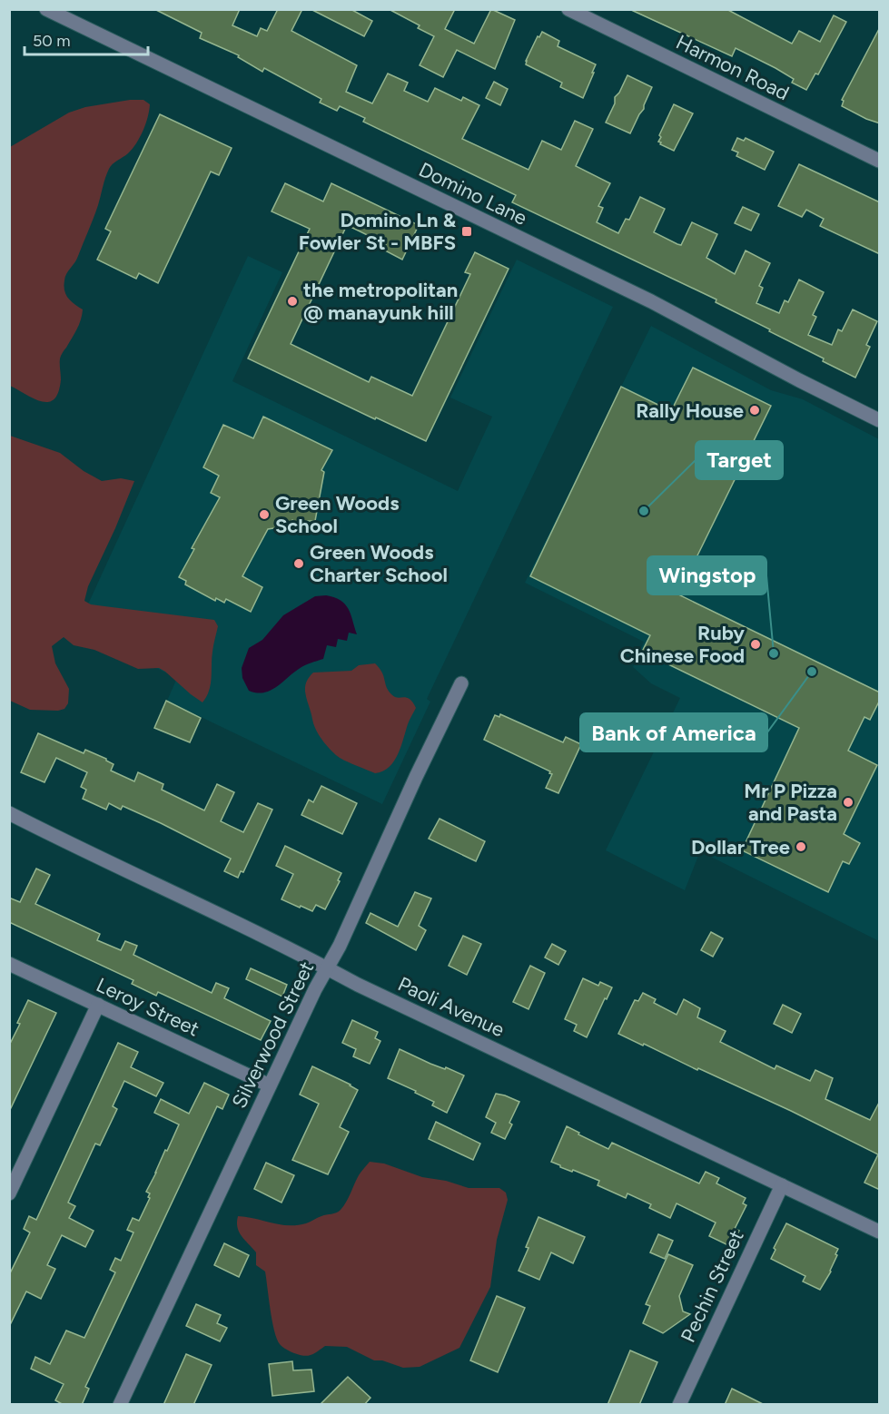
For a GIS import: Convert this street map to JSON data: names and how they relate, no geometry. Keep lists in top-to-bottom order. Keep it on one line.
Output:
{"streets":{"street":["Harmon Road","Domino Lane","Leroy Street","Paoli Avenue","Silverwood Street","Pechin Street"]},"crossings":[["Leroy Street","Silverwood Street"],["Paoli Avenue","Silverwood Street"],["Paoli Avenue","Pechin Street"]],"places":{"transit":["Domino Ln & Fowler St - MBFS"],"other":["the metropolitan @ manayunk hill","Rally House","Target","Green Woods School","Green Woods Charter School","Ruby Chinese Food","Wingstop","Bank of America","Mr P Pizza and Pasta","Dollar Tree"]},"scale_bar":"50 m"}
